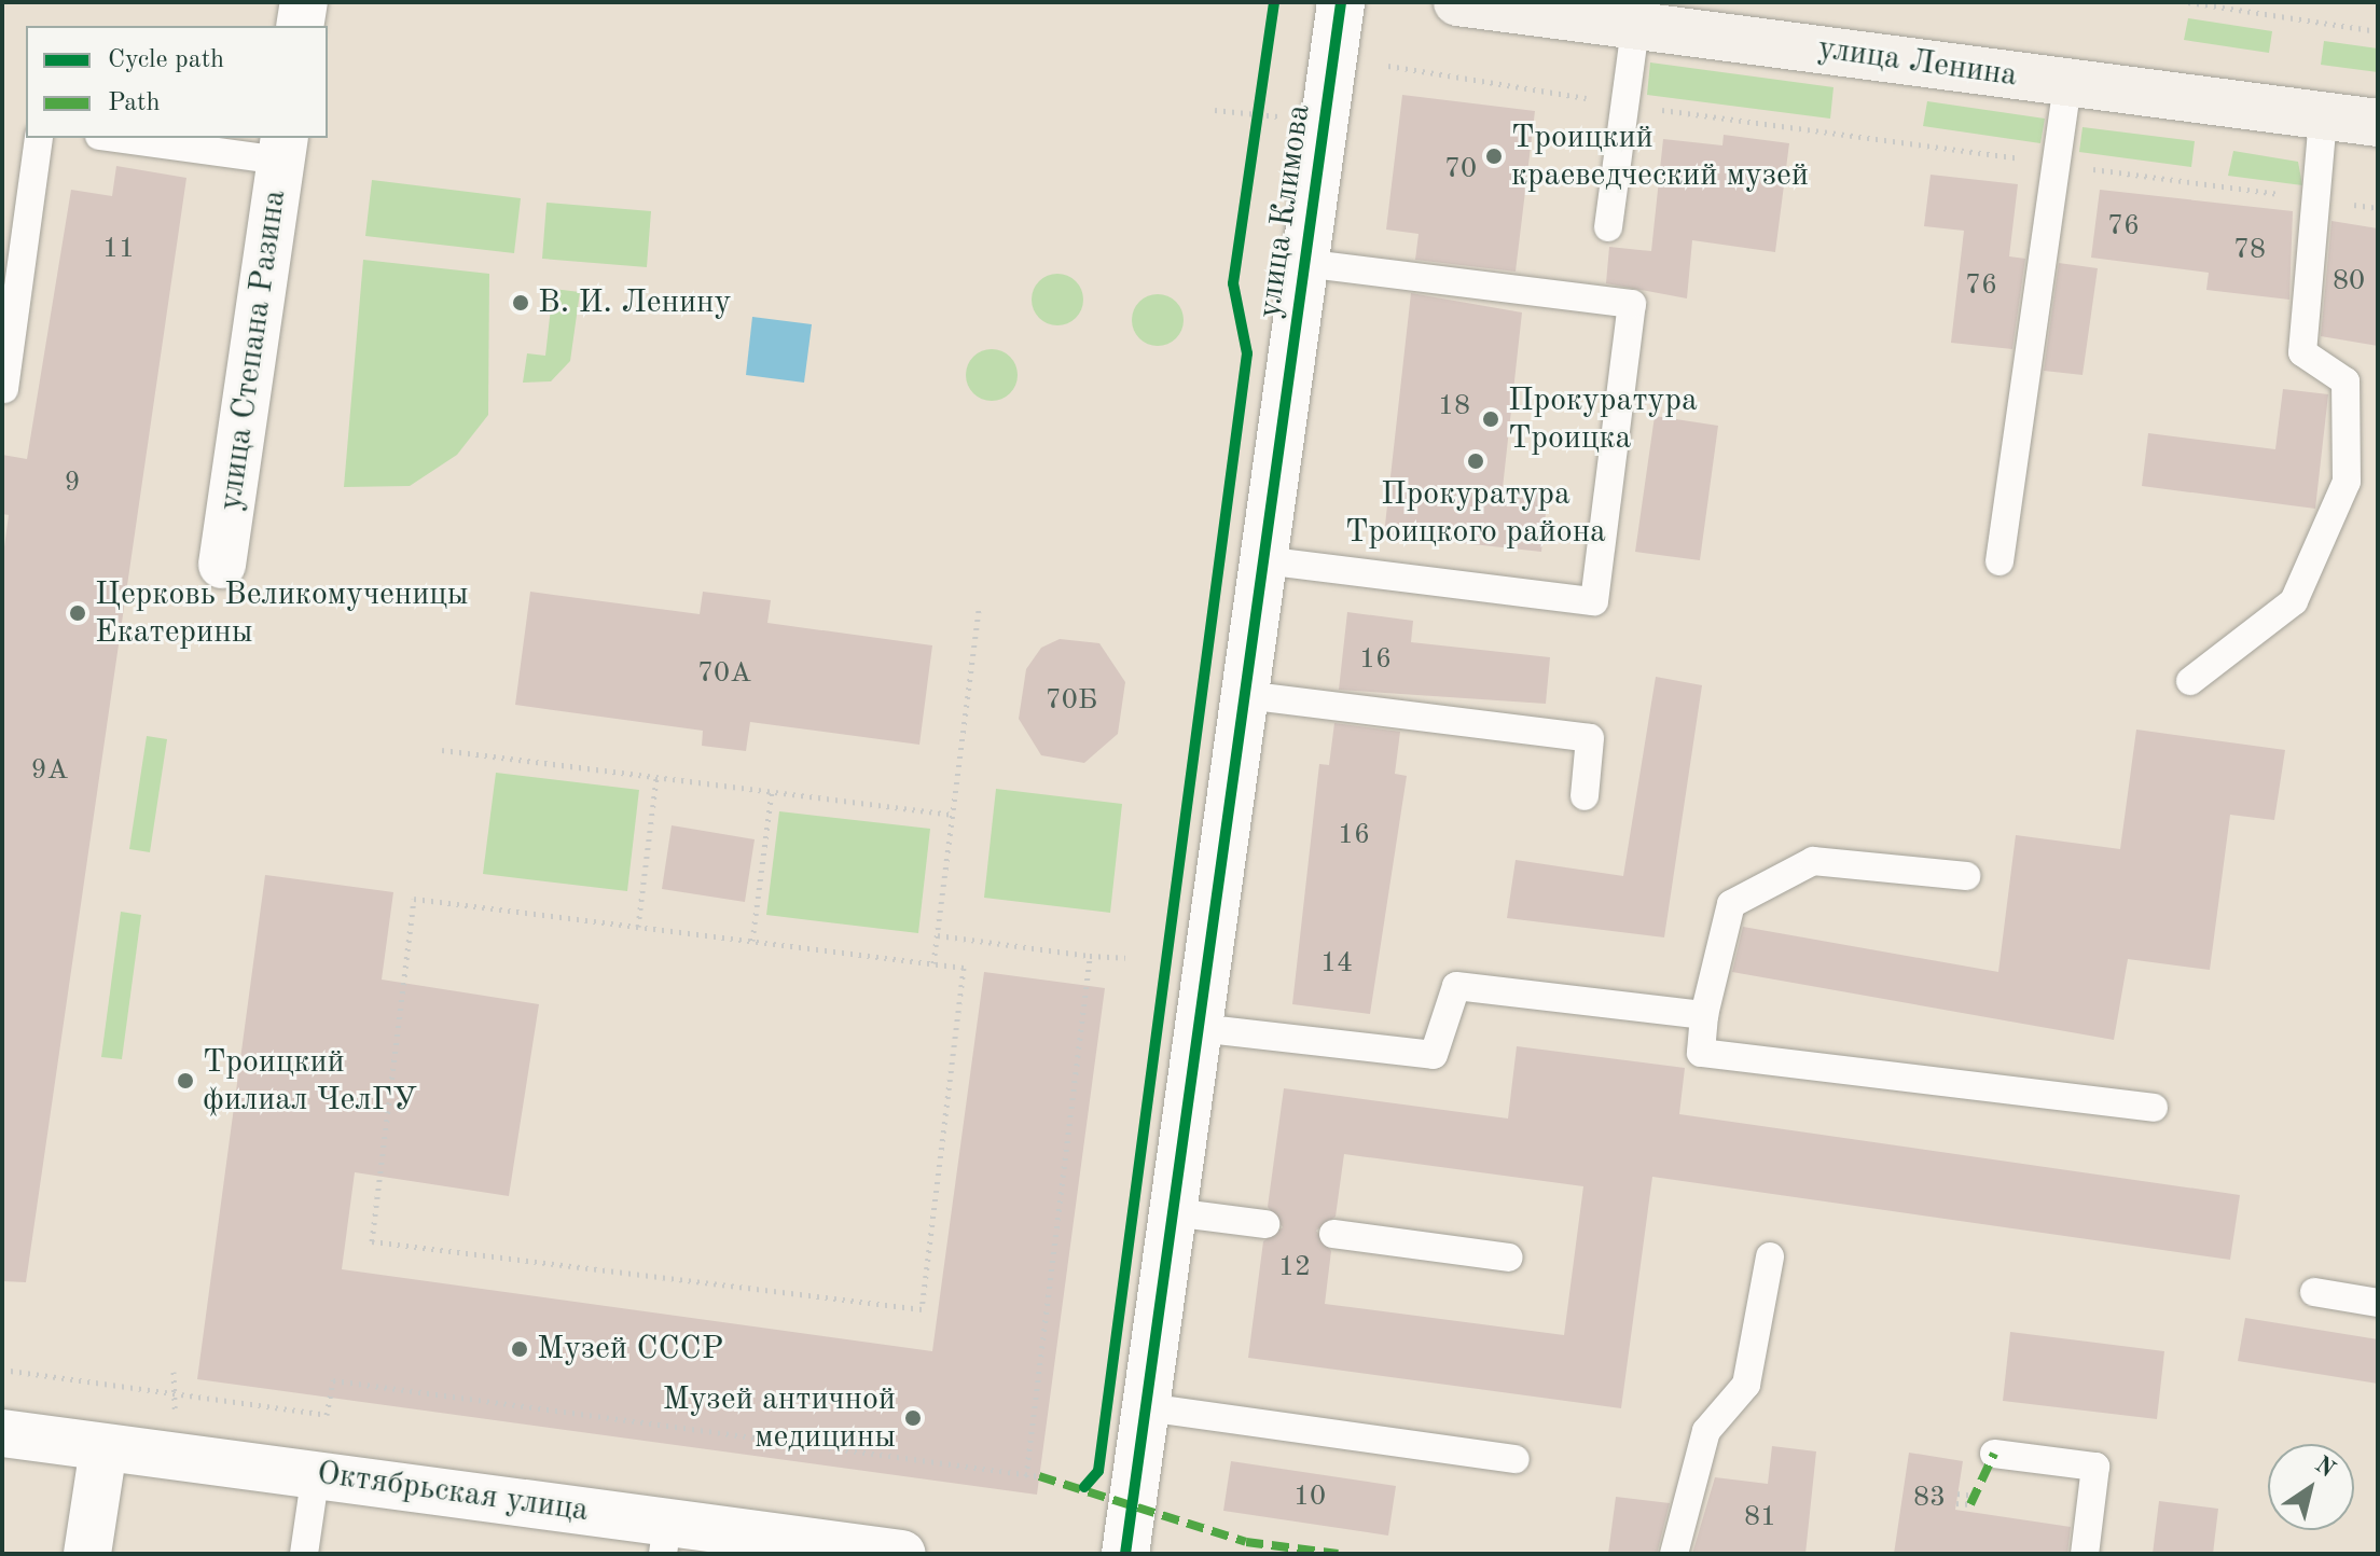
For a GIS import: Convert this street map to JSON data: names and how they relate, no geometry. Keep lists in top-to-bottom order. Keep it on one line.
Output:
{"streets":{"street":["улица Ленина","улица Климова","улица Степана Разина","Октябрьская улица"]},"places":["Троицкий краеведческий музей","В. И. Ленину","Прокуратура Троицка","Прокуратура Троицкого района","Церковь Великомученицы Екатерины","Троицкий филиал ЧелГУ","Музей СССР","Музей античной медицины"],"house_numbers":["70","76","11","78","80","76","18","9","16","70А","70Б","9А","16","14","12","10","83","81"],"legend":["Cycle path","Path"],"north":"top right"}
